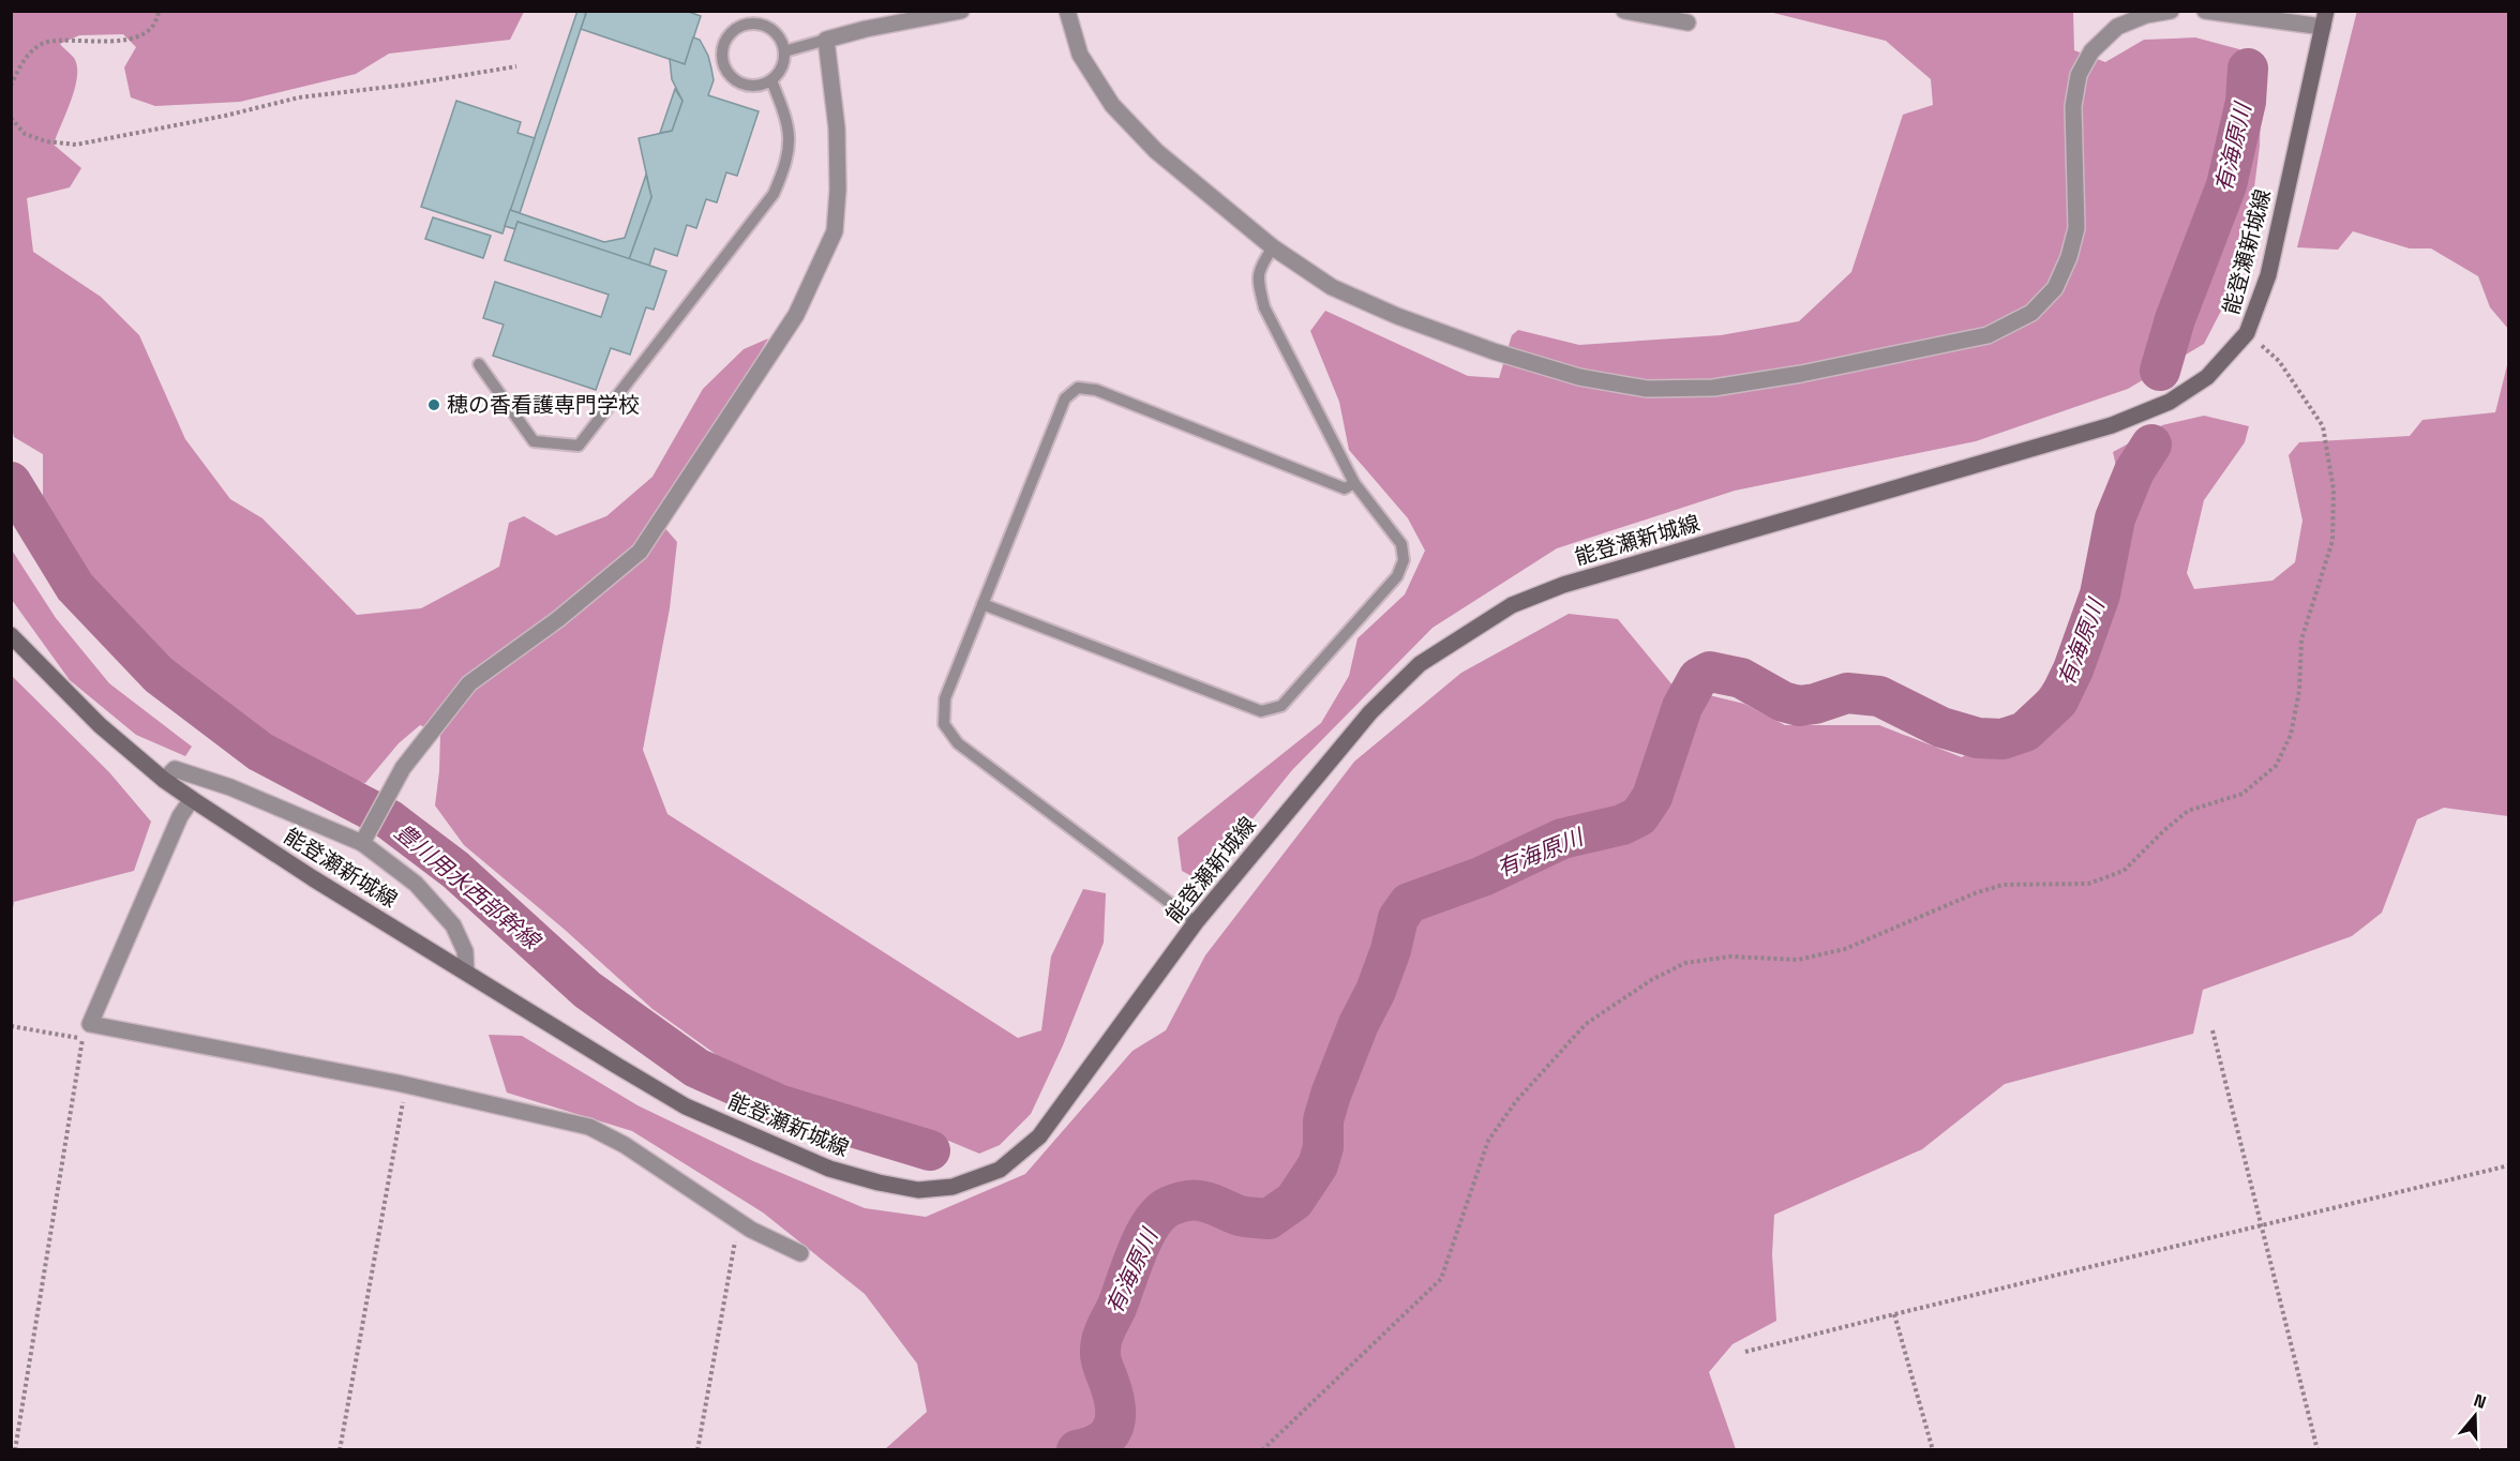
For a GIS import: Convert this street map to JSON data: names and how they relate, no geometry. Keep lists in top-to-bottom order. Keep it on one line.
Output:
{"streets":{"main road":["能登瀬新城線"]},"water":["有海原川","豊川用水西部幹線"],"places":["穂の香看護専門学校"],"north":"top"}
